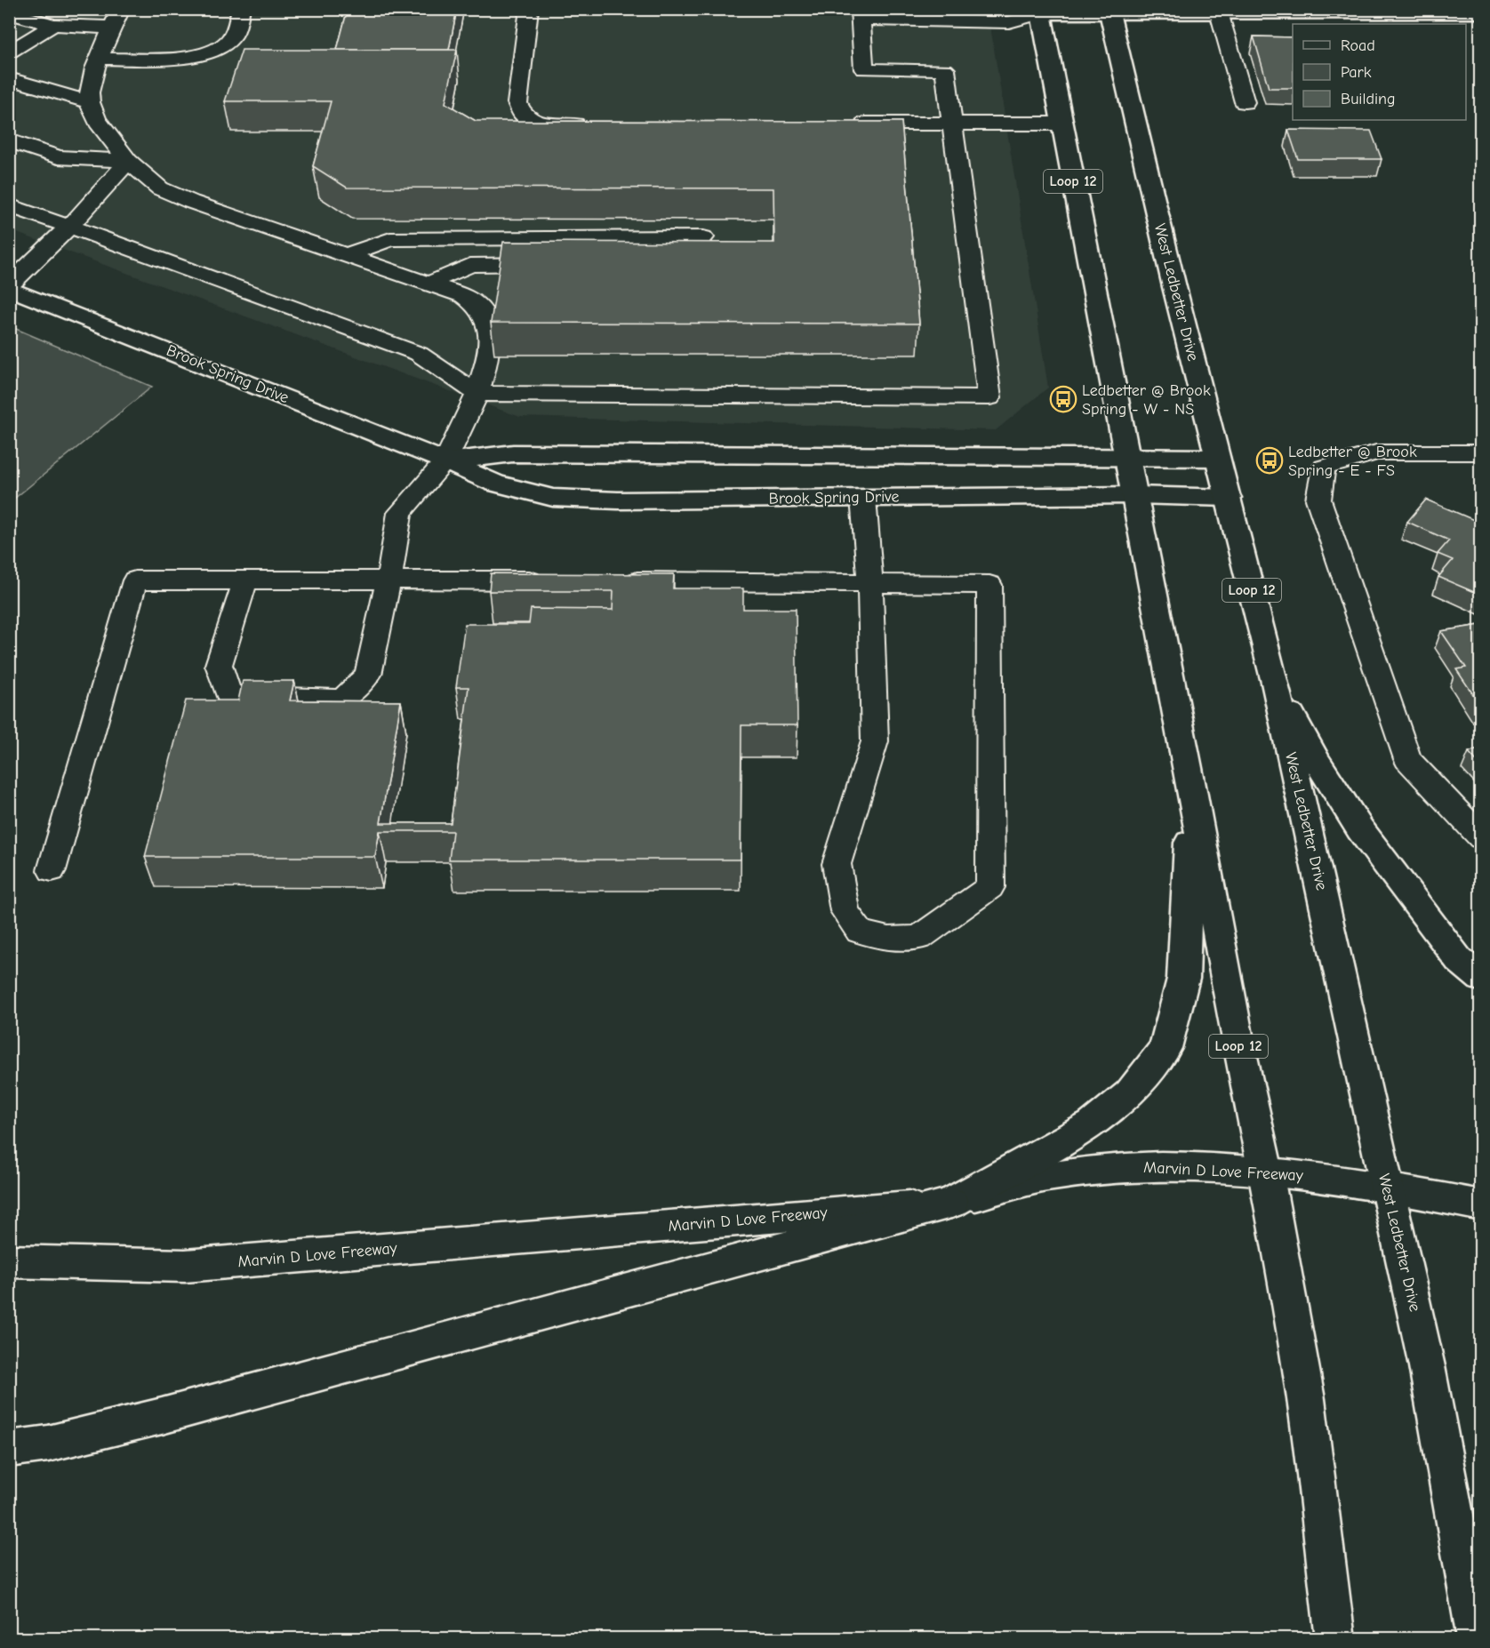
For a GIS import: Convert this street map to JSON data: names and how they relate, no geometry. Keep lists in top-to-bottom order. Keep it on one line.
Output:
{"streets":{"main road":["Loop 12","West Ledbetter Drive","Brook Spring Drive","Marvin D Love Freeway"]},"crossings":[["Loop 12","Brook Spring Drive"],["Loop 12","Marvin D Love Freeway"],["West Ledbetter Drive","Brook Spring Drive"],["West Ledbetter Drive","Marvin D Love Freeway"]],"places":{"bus stop":["Ledbetter @ Brook Spring - W - NS","Ledbetter @ Brook Spring - E - FS"]},"legend":["Road","Park","Building"]}
